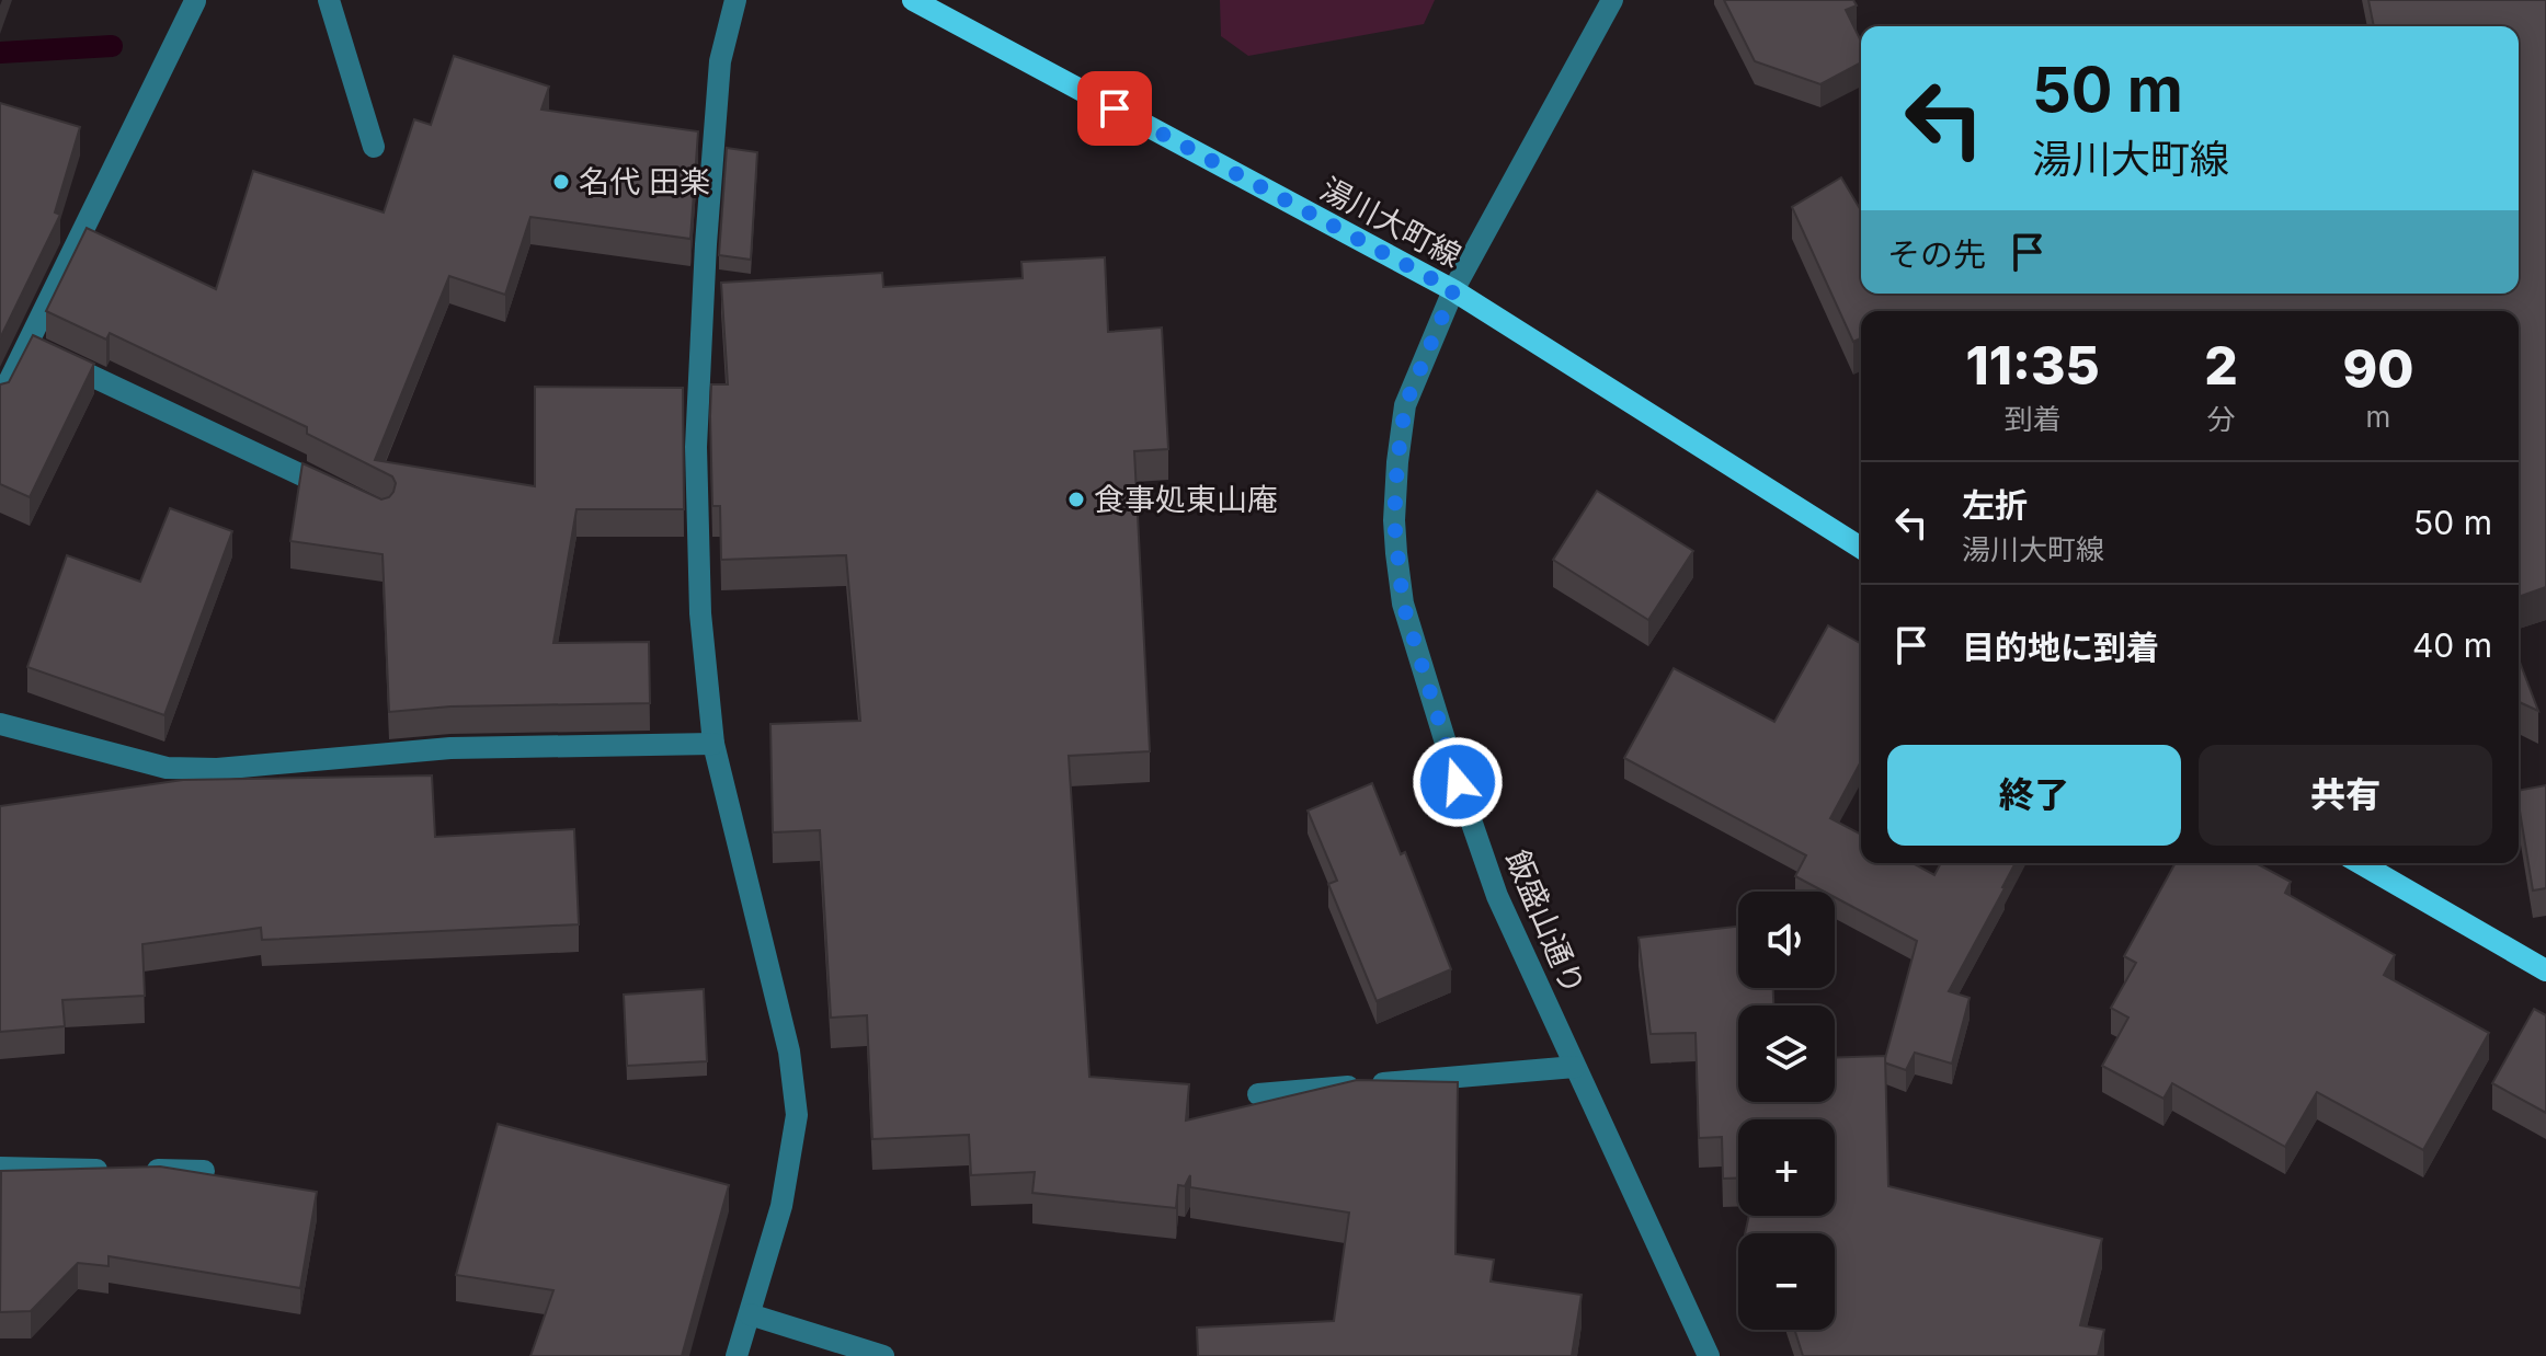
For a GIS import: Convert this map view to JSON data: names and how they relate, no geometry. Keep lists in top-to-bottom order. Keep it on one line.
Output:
{"streets":{"main road":["湯川大町線"],"street":["飯盛山通り"]},"crossings":[["湯川大町線","飯盛山通り"]],"places":["名代 田楽","食事処東山庵"],"page":{"turn":["50 m","湯川大町線"],"then":"その先","eta":["11:35","到着","2","分","90","m"],"list":[{"name":"左折","note":"湯川大町線","value":"50 m"},{"name":"目的地に到着","value":"40 m"}],"buttons":["終了","共有"],"map_buttons":["+","−"]}}
